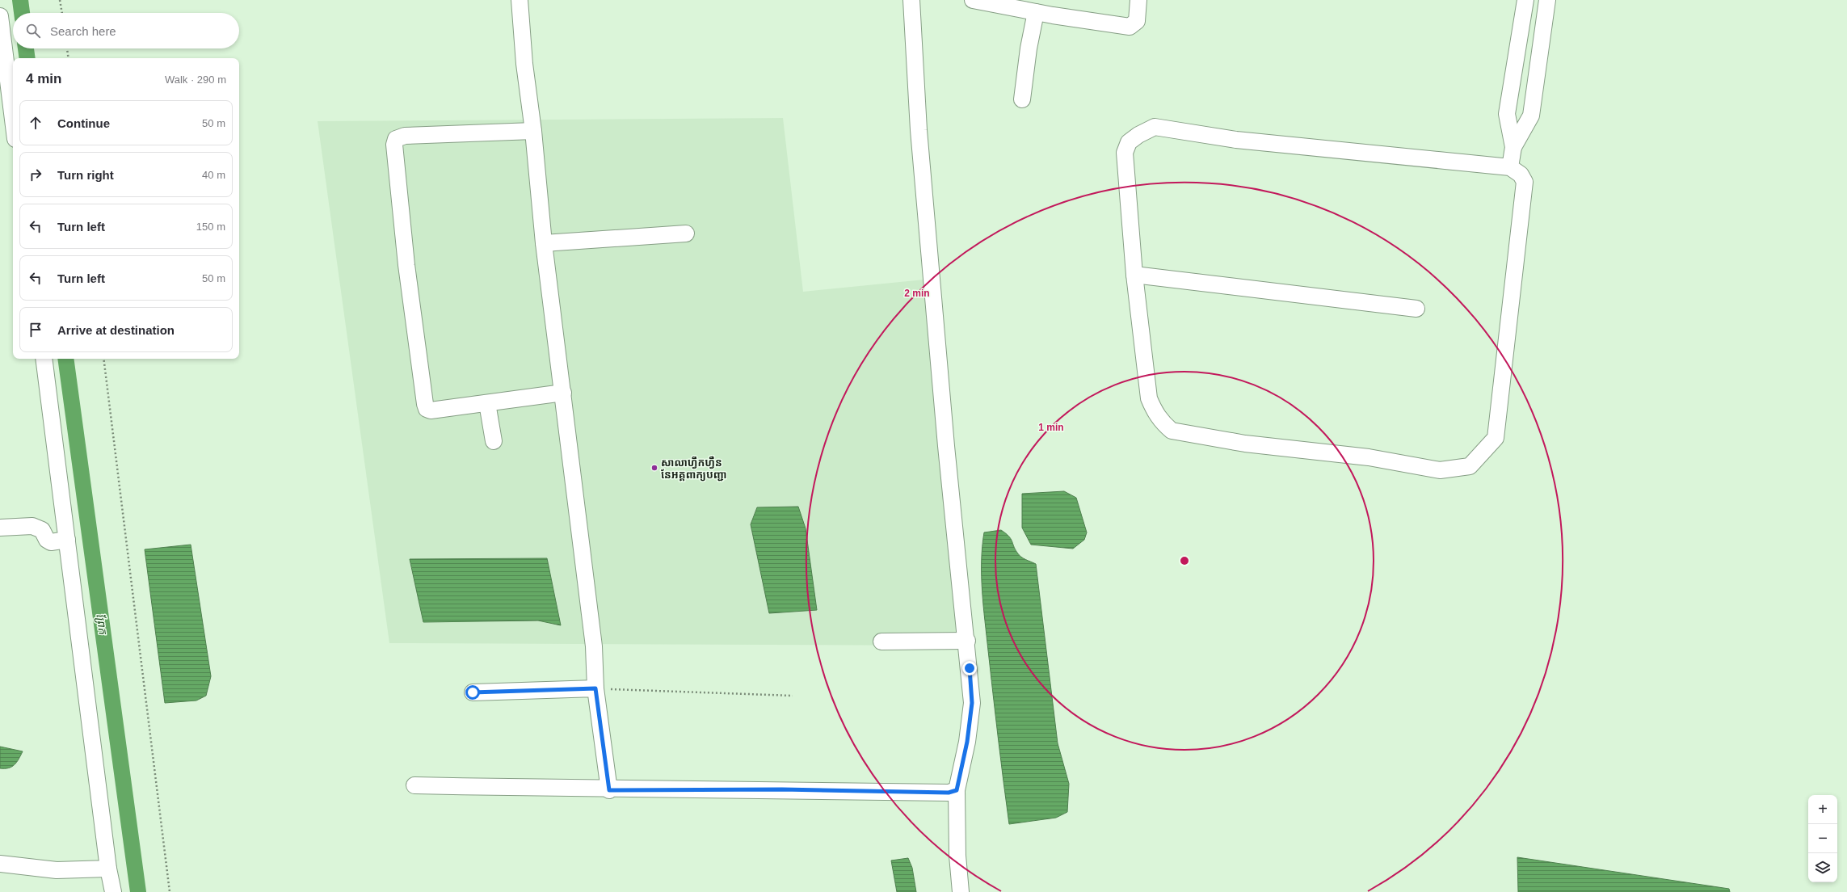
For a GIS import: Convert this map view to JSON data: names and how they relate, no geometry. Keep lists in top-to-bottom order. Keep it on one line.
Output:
{"water":["ព្រែក"],"places":["សាលាហ្វឹកហ្វឺន នែអគ្គពាក្យបញ្ជា"],"page":{"search":"Search here","heading":["4 min","Walk · 290 m"],"list":[["Continue","50 m"],["Turn right","40 m"],["Turn left","150 m"],["Turn left","50 m"],"Arrive at destination"],"map_buttons":["+","−"]},"rings":["2 min","1 min"]}
